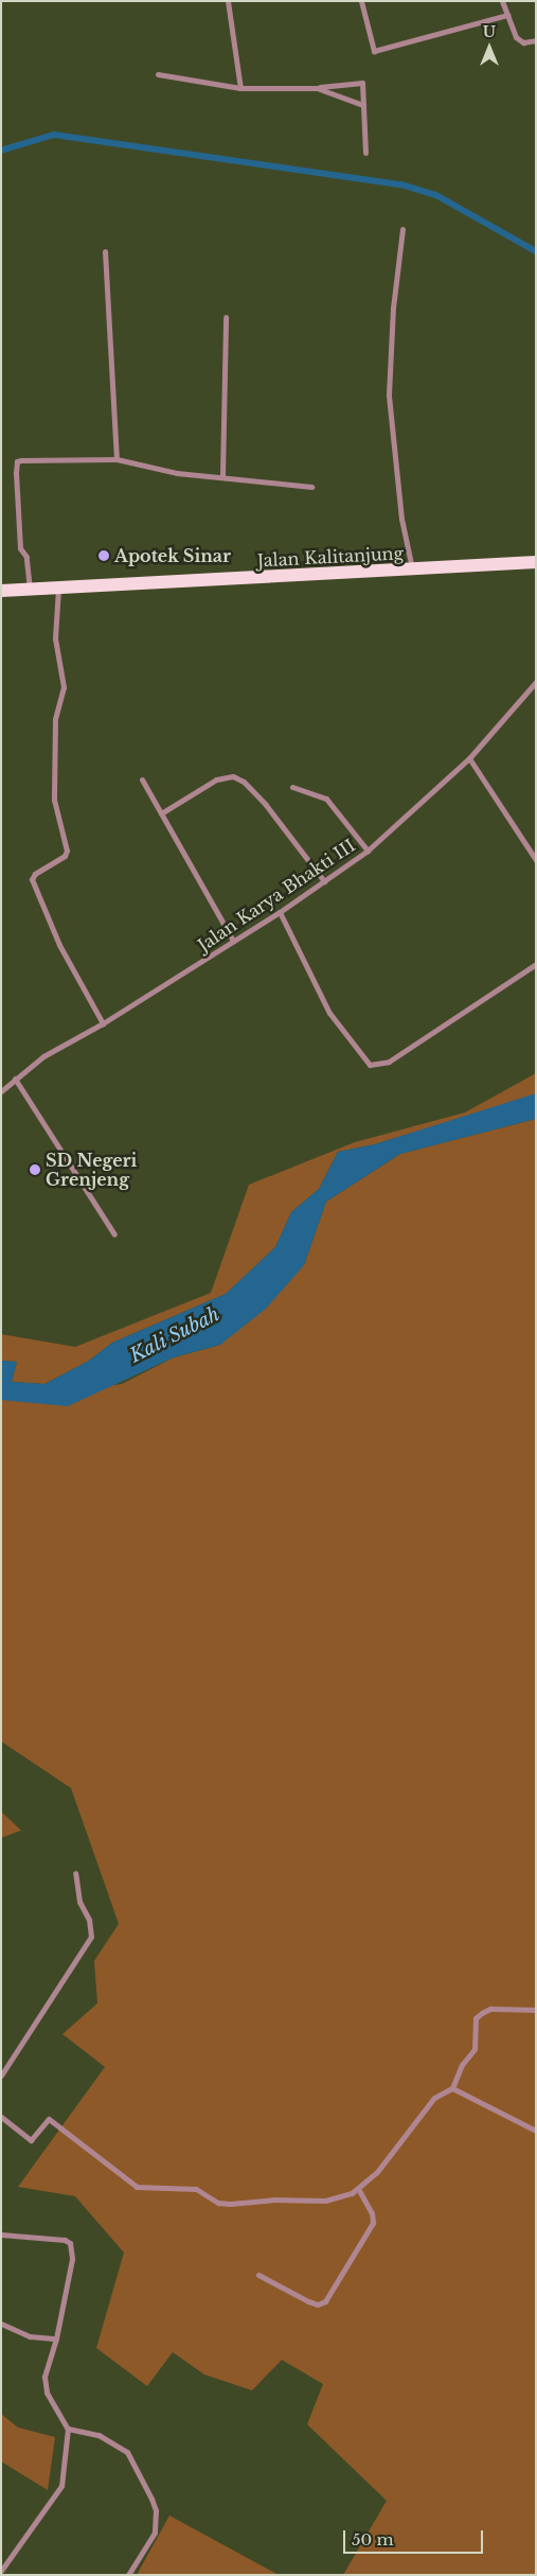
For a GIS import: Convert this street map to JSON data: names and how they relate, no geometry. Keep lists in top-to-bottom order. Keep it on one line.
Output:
{"streets":{"main road":["Jalan Kalitanjung"],"street":["Jalan Karya Bhakti III"]},"water":["Kali Subah"],"places":["Apotek Sinar","SD Negeri Grenjeng"],"scale_bar":"50 m","north":"top"}
